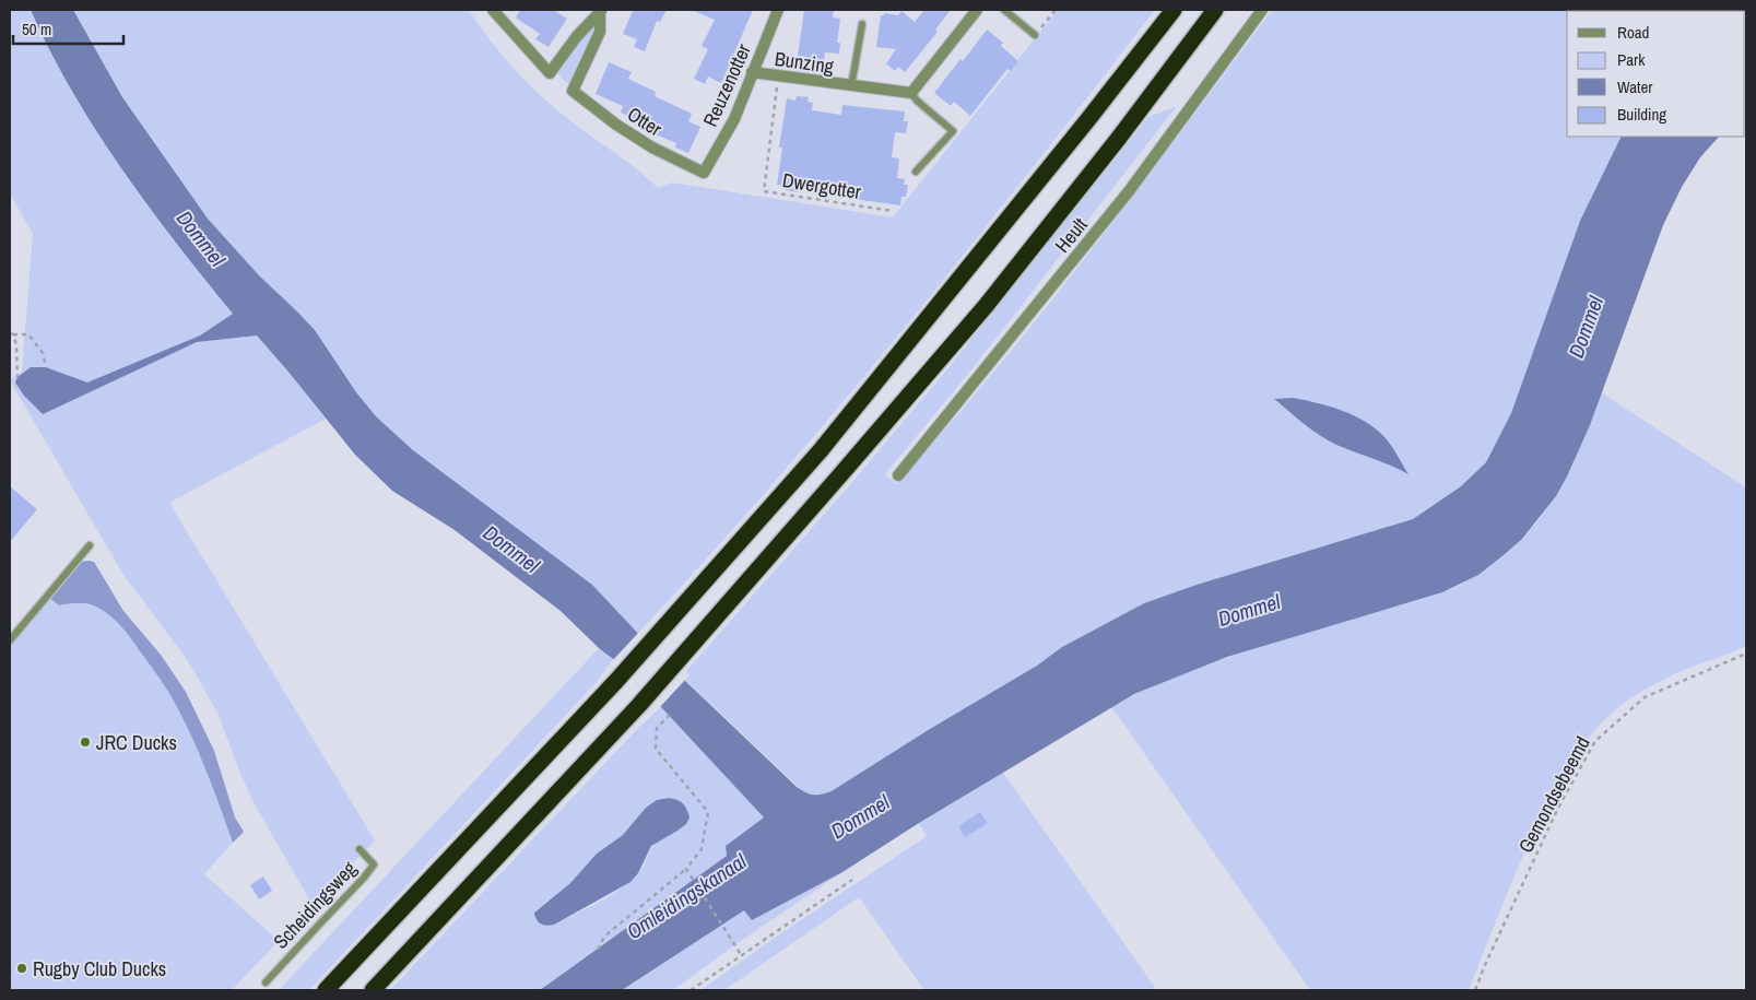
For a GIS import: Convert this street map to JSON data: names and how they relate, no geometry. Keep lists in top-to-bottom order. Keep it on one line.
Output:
{"streets":{"street":["Bunzing","Reuzenotter","Otter","Heult"],"lane":["Scheidingsweg"],"path":["Dwergotter","Gemondsebeemd"]},"crossings":[["Bunzing","Reuzenotter"],["Bunzing","Dwergotter"],["Reuzenotter","Otter"]],"water":["Dommel","Omleidingskanaal"],"places":["JRC Ducks","Rugby Club Ducks"],"legend":["Road","Park","Water","Building"],"scale_bar":"50 m"}
